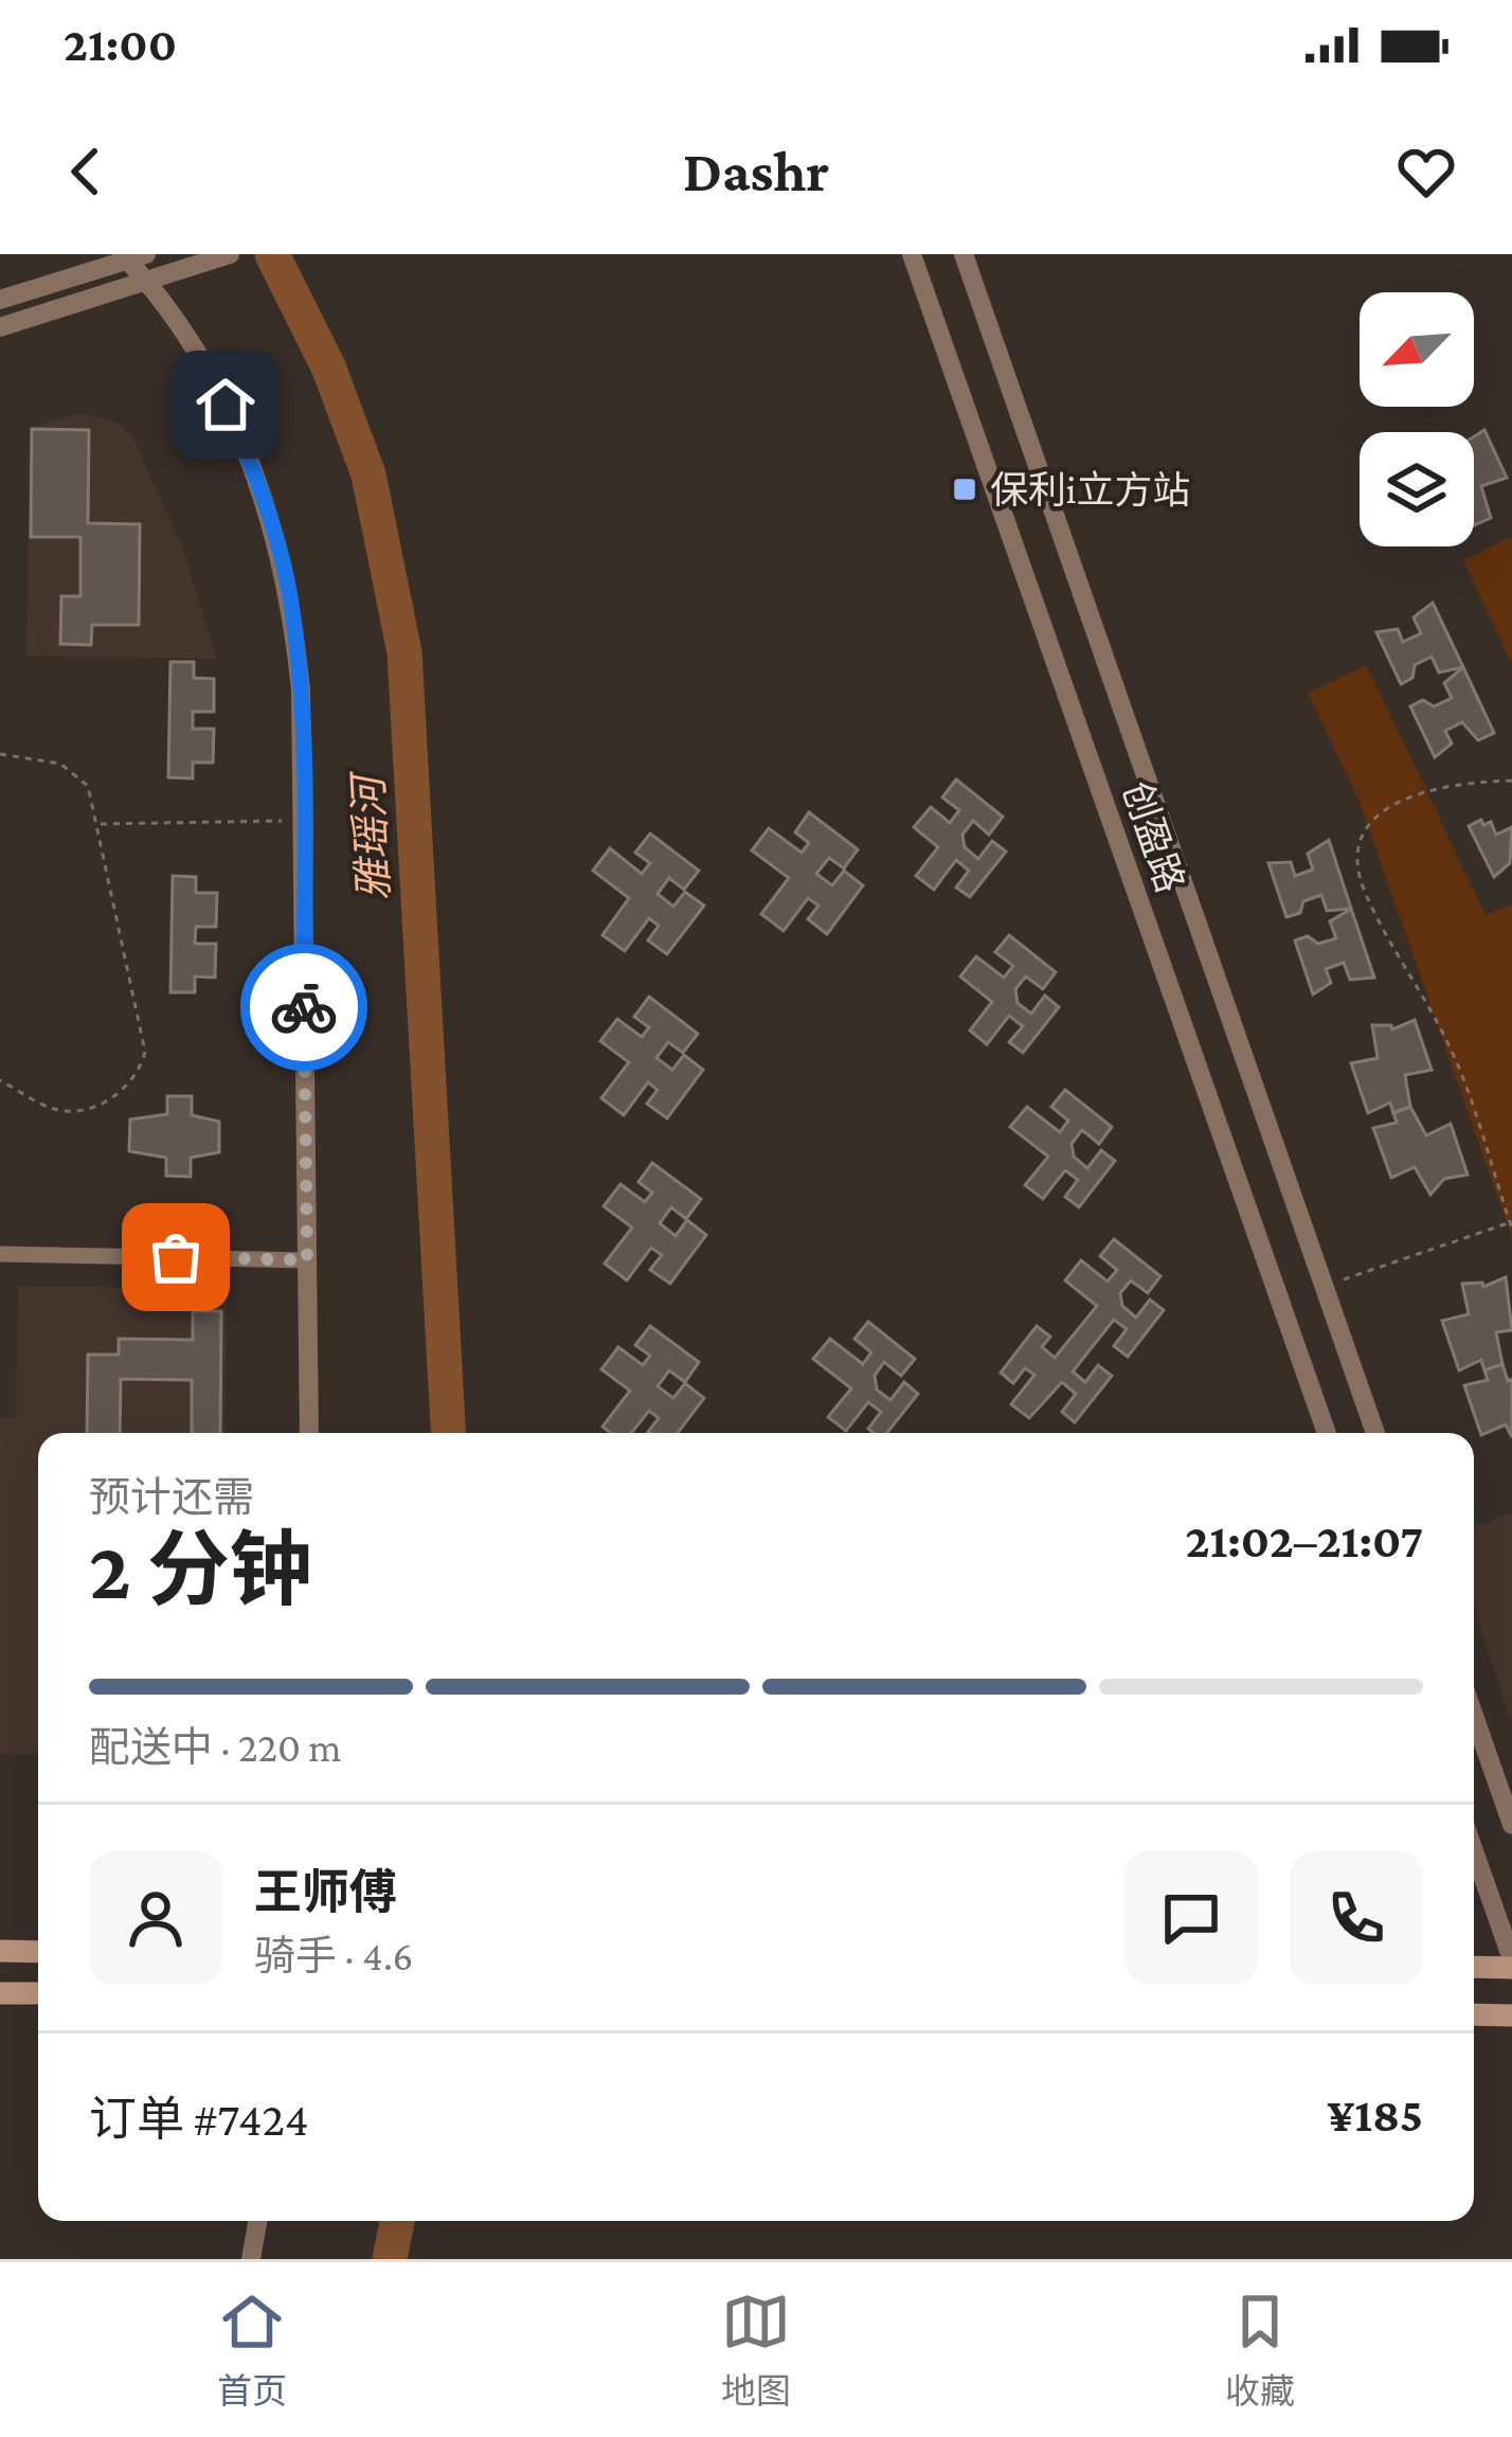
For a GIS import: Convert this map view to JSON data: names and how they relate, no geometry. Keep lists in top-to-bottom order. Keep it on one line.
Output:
{"streets":{"street":["创盈路"]},"water":["雅瑶河"],"places":{"transit":["保利i立方站"]},"north":"bottom left","page":{"status":"21:00","header":"Dashr","heading":["2 分钟","预计还需","21:02–21:07"],"panel":["王师傅","骑手 · 4.6","订单 #7424","¥185"],"bar":"配送中 · 220 m","tabs":["首页","地图","收藏"]}}
